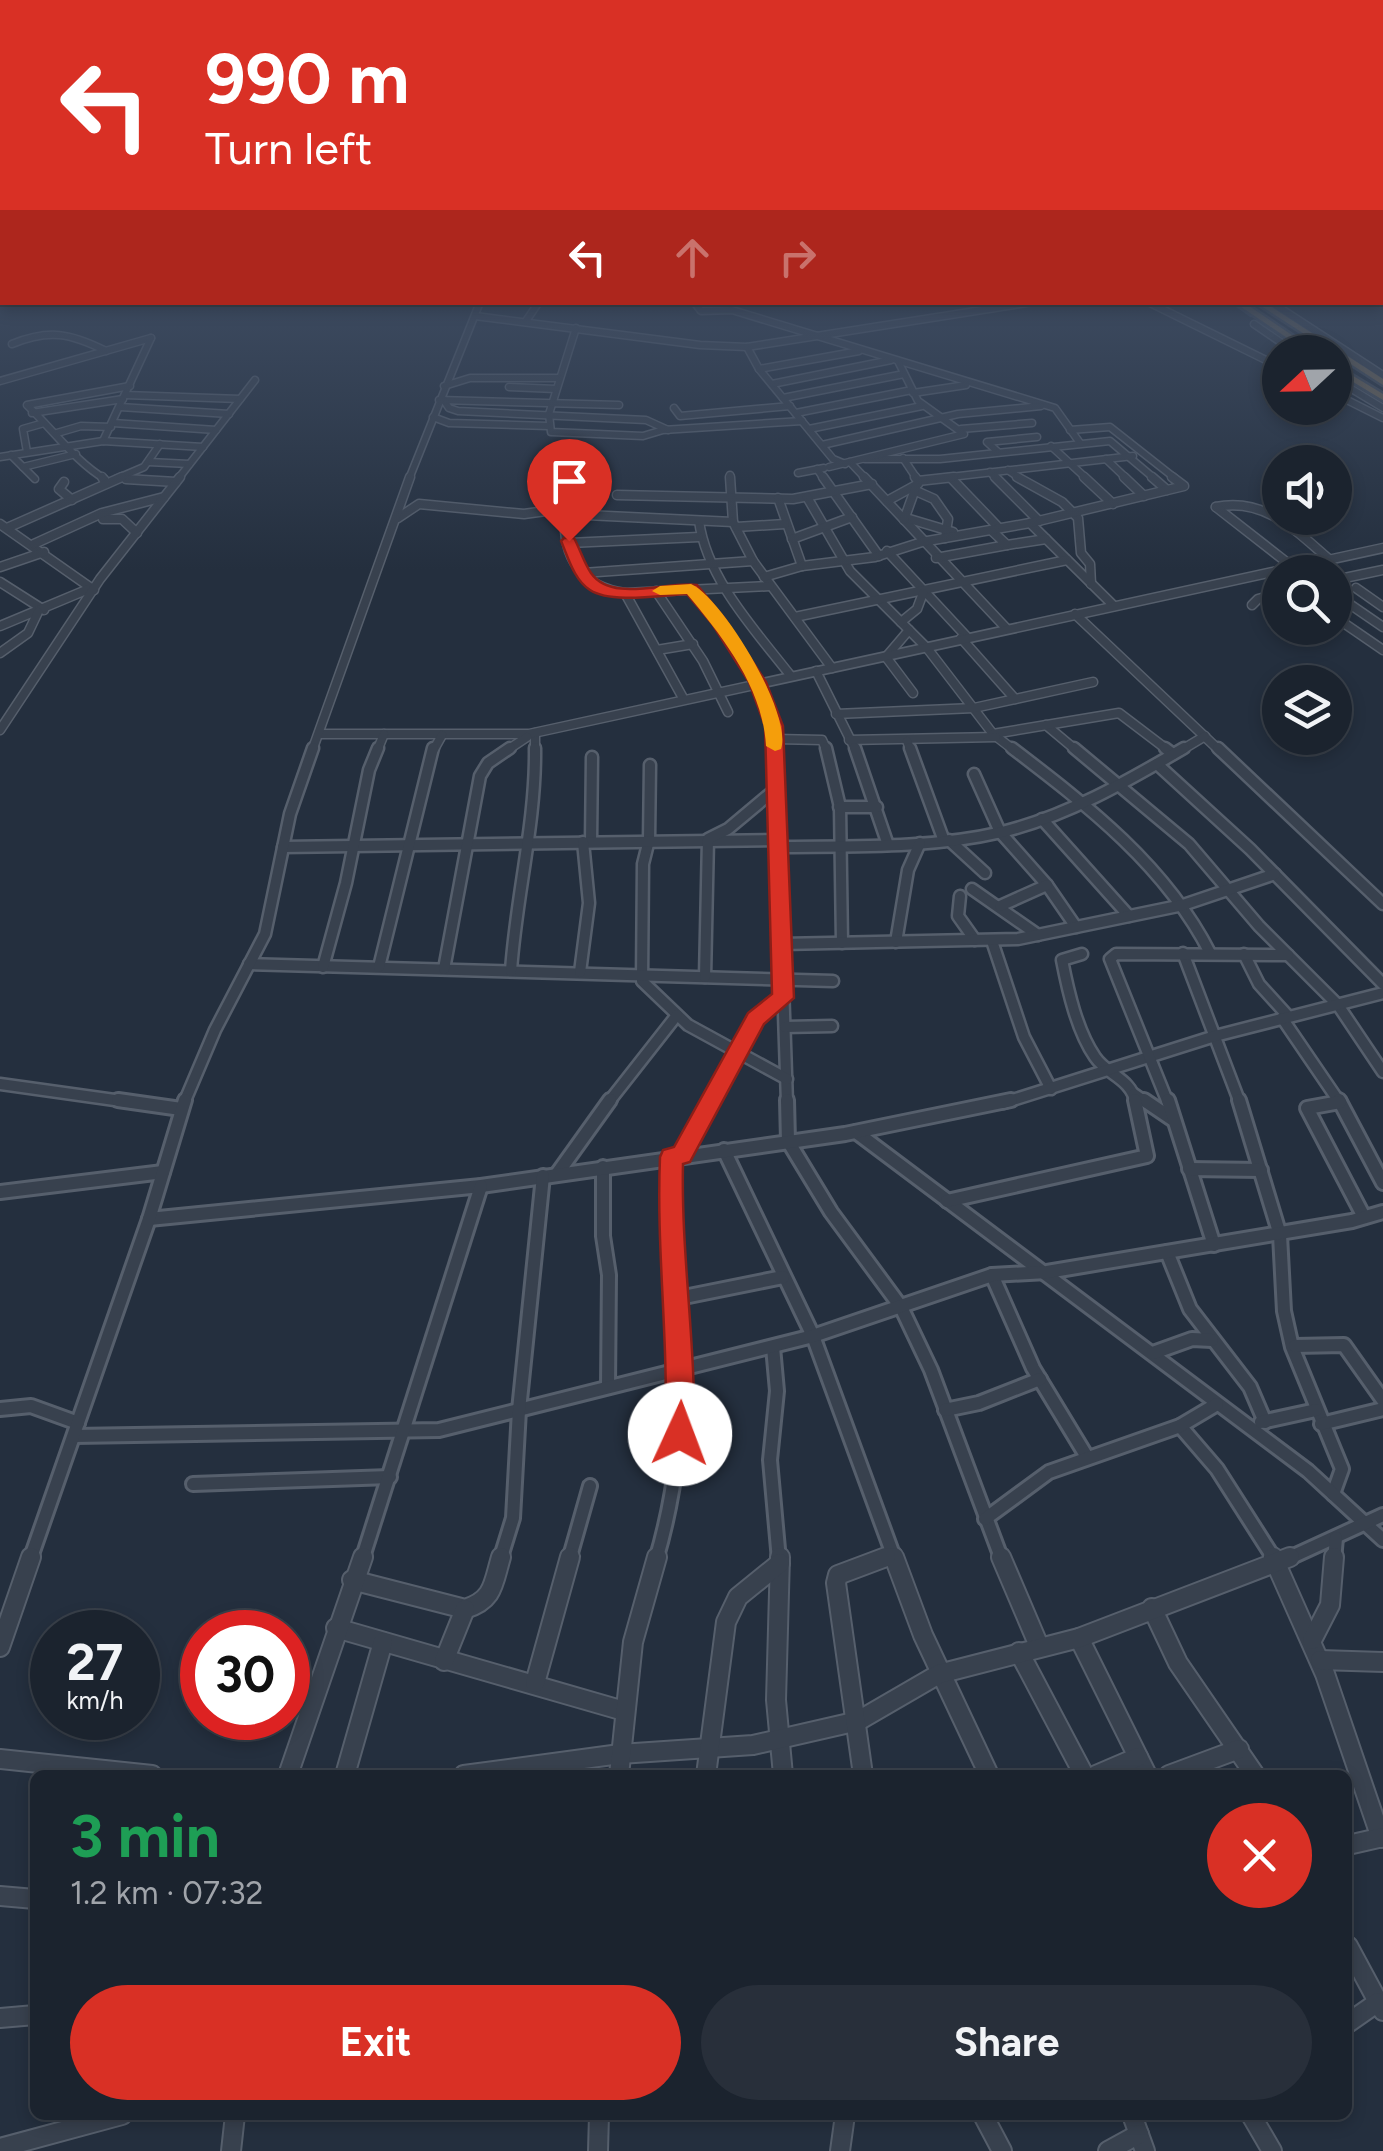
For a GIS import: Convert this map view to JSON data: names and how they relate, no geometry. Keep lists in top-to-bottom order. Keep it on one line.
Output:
{"north":"left","page":{"turn":["990 m","Turn left"],"speed":"27 km/h","limit":"30","heading":["3 min","1.2 km · 07:32"],"buttons":["Exit","Share"]}}
